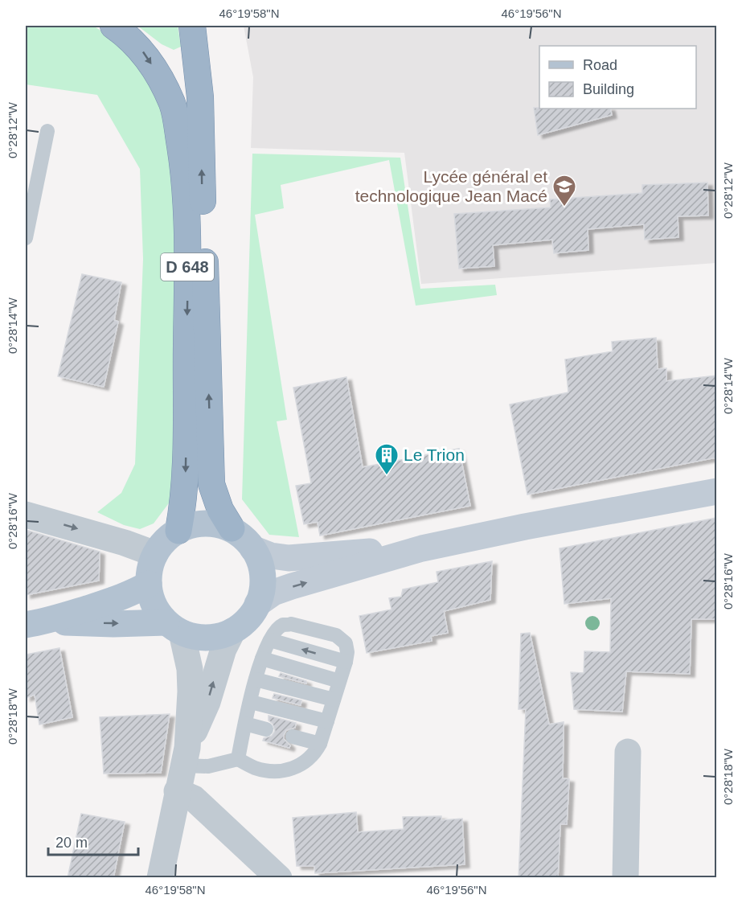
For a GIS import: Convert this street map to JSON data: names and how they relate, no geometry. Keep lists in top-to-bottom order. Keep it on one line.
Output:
{"streets":{"highway":["D 648"]},"places":{"school or university":["Lycée général et technologique Jean Macé"],"building":["Le Trion"]},"legend":["Road","Building"],"scale_bar":"20 m","coordinates":["46°19'58\"N","46°19'56\"N","0°28'12\"W","0°28'14\"W","0°28'16\"W","0°28'18\"W"]}
